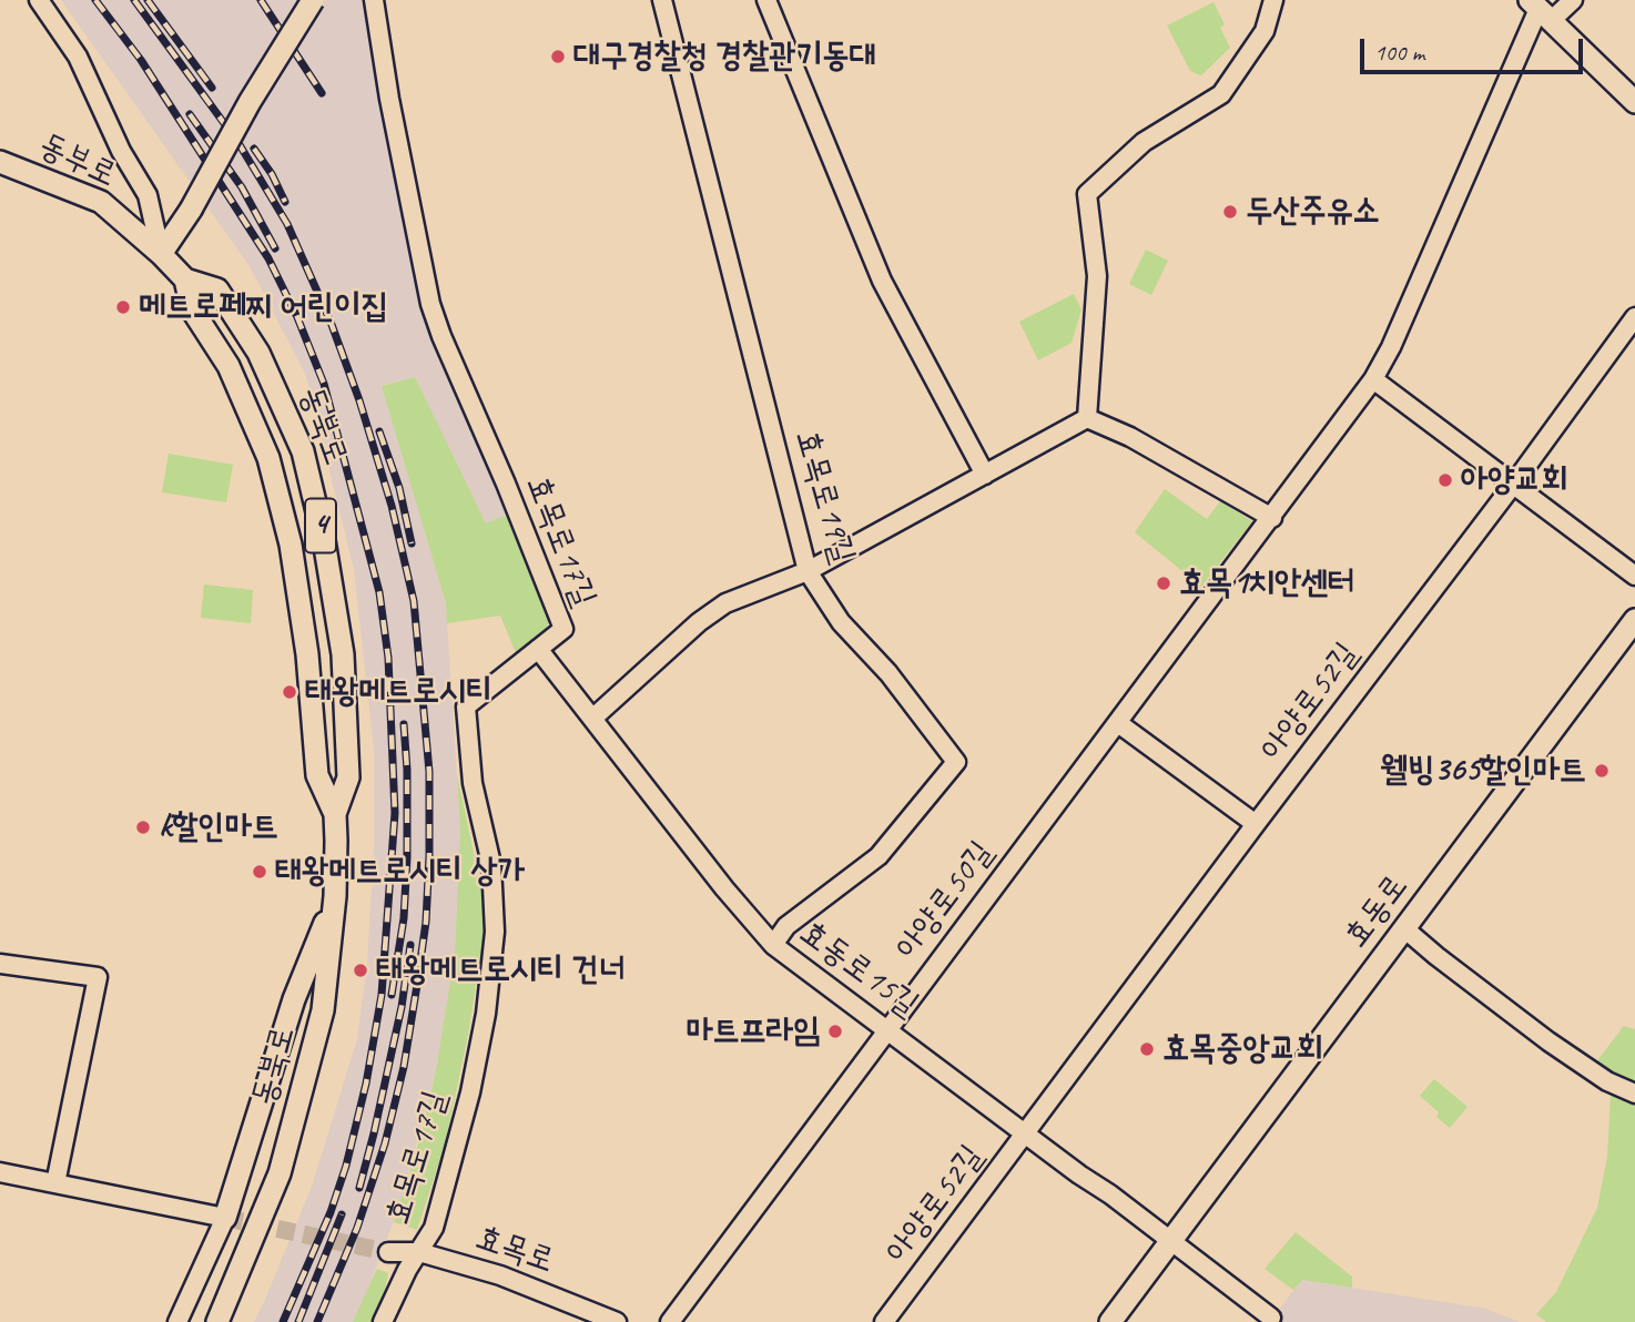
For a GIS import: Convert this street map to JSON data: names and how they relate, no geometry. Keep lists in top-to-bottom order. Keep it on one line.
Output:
{"streets":{"main road":["동부로","동북로","4","효동로"],"street":["효목로19길","효목로17길","아양로52길","아양로50길","효동로15길","효목로"]},"crossings":[["동부로","동북로"],["효목로19길","효동로15길"],["효목로17길","효동로15길"],["효목로17길","효목로"],["아양로52길","효동로15길"],["아양로50길","효동로15길"],["효동로","효동로15길"]],"places":["대구경찰청 경찰관기동대","두산주유소","메트로페찌 어린이집","아양교회","효목1치안센터","태왕메트로시티","웰빙365할인마트","k할인마트","태왕메트로시티 상가","태왕메트로시티 건너","마트프라임","효목중앙교회"],"scale_bar":"100 m"}
